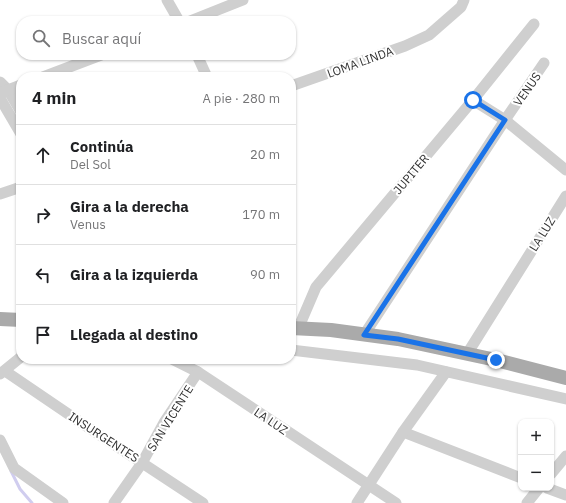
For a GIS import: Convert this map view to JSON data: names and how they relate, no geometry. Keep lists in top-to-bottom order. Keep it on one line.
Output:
{"streets":{"street":["LOMA LINDA","VENUS","JUPITER","LA LUZ","SAN VICENTE","INSURGENTES"]},"crossings":[["LA LUZ","SAN VICENTE"],["SAN VICENTE","INSURGENTES"]],"page":{"search":"Buscar aquí","heading":["4 min","A pie · 280 m"],"list":[["Continúa","Del Sol","20 m"],["Gira a la derecha","Venus","170 m"],["Gira a la izquierda","90 m"],"Llegada al destino"],"map_buttons":["+","−"]}}
